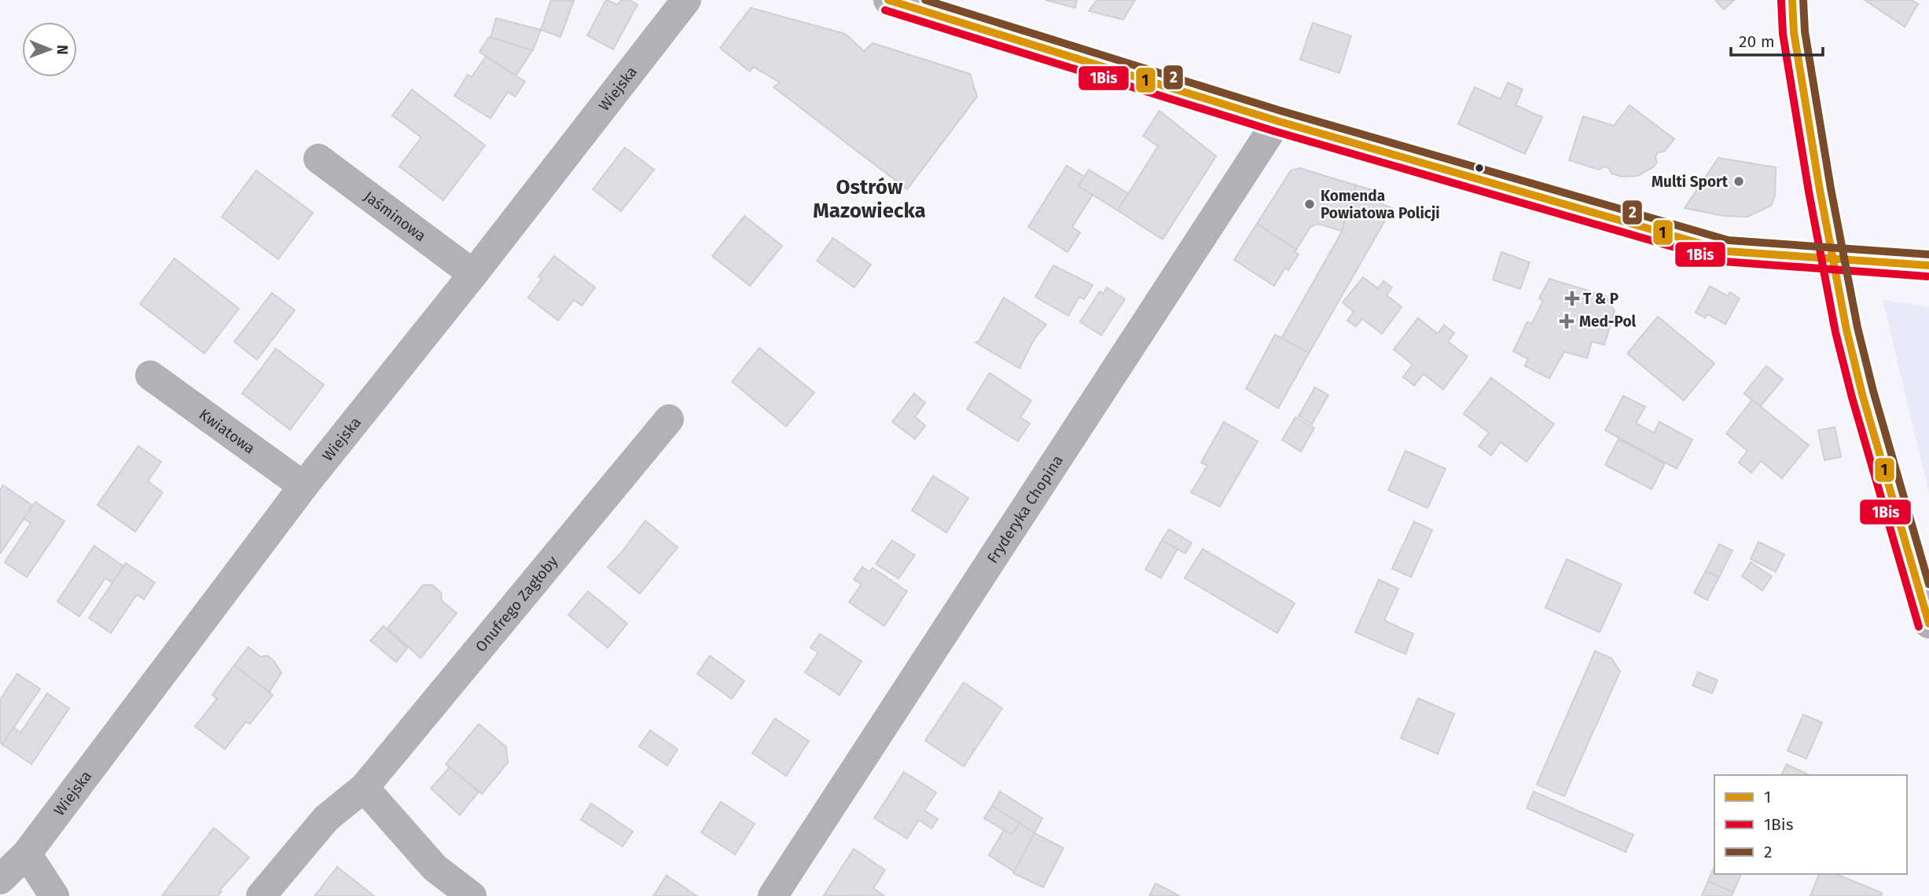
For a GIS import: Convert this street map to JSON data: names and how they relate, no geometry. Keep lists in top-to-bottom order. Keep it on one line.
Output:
{"streets":{"street":["Wiejska","Jaśminowa","Kwiatowa","Fryderyka Chopina","Onufrego Zagłoby"]},"crossings":[["Wiejska","Jaśminowa"],["Wiejska","Kwiatowa"]],"districts":["Ostrów Mazowiecka"],"places":{"other":["Multi Sport","Komenda Powiatowa Policji"],"health":["T & P","Med-Pol"]},"lines":["transit line 1","transit line 2","transit line 1Bis"],"legend":["1","1Bis","2"],"scale_bar":"20 m","north":"right"}
